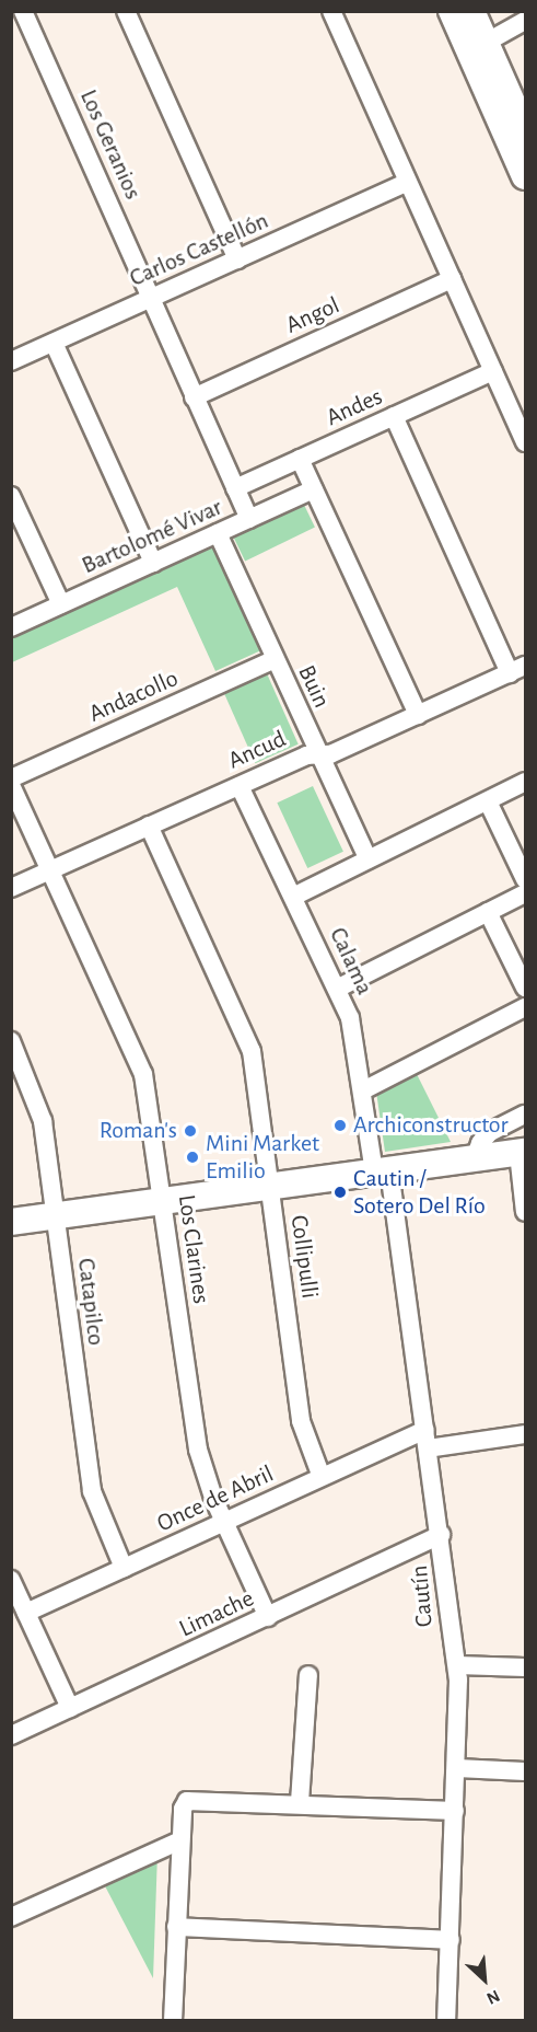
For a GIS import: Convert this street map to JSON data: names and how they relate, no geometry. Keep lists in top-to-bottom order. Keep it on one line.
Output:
{"streets":{"street":["Los Geranios","Carlos Castellón","Angol","Andes","Bartolomé Vivar","Buin","Andacollo","Ancud","Calama","Los Clarines","Collipulli","Catapilco","Once de Abril","Cautín","Limache"]},"crossings":[["Los Geranios","Carlos Castellón"],["Los Geranios","Angol"],["Los Geranios","Andes"],["Los Geranios","Bartolomé Vivar"],["Bartolomé Vivar","Buin"],["Buin","Andacollo"],["Buin","Ancud"],["Ancud","Calama"],["Ancud","Los Clarines"],["Ancud","Collipulli"],["Calama","Cautín"],["Los Clarines","Once de Abril"],["Los Clarines","Limache"],["Collipulli","Once de Abril"],["Catapilco","Once de Abril"],["Once de Abril","Cautín"],["Cautín","Limache"]],"places":["Archiconstructor","Roman's","Mini Market Emilio","Cautin / Sotero Del Río"],"north":"bottom right"}
